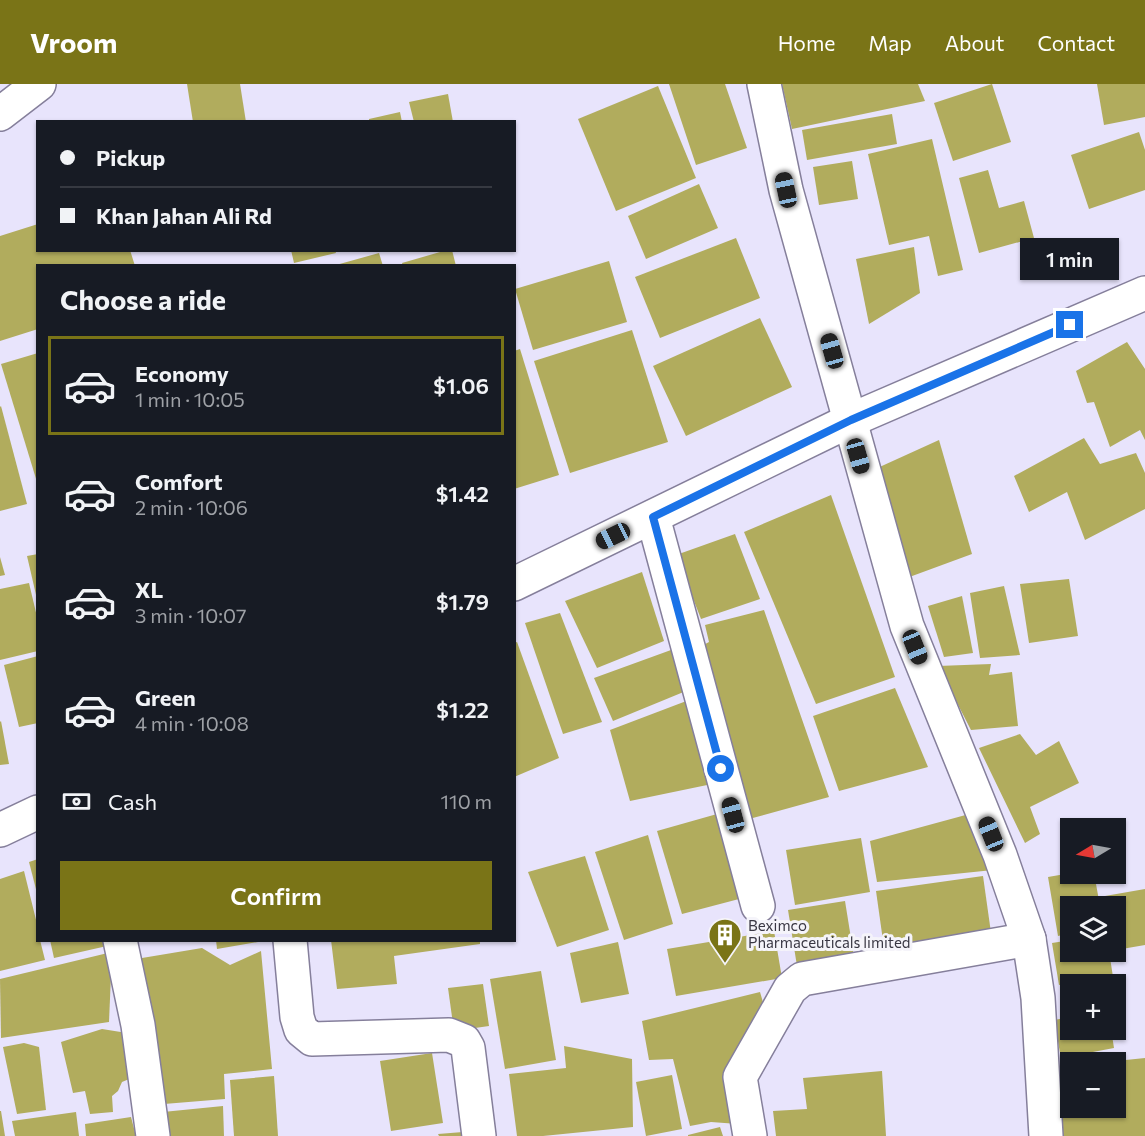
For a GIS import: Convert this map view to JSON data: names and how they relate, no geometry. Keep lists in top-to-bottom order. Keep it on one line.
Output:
{"places":{"building":["Beximco Pharmaceuticals limited"]},"north":"left","page":{"header":"Vroom","nav":["Home","Map","About","Contact"],"banner":["Pickup","Khan Jahan Ali Rd"],"bubble":"1 min","heading":"Choose a ride","list":[{"name":"Economy","note":"1 min · 10:05","value":"$1.06"},{"name":"Comfort","note":"2 min · 10:06","value":"$1.42"},{"name":"XL","note":"3 min · 10:07","value":"$1.79"},{"name":"Green","note":"4 min · 10:08","value":"$1.22"}],"pay":["Cash","110 m"],"map_buttons":["+","−"],"buttons":"Confirm"}}
